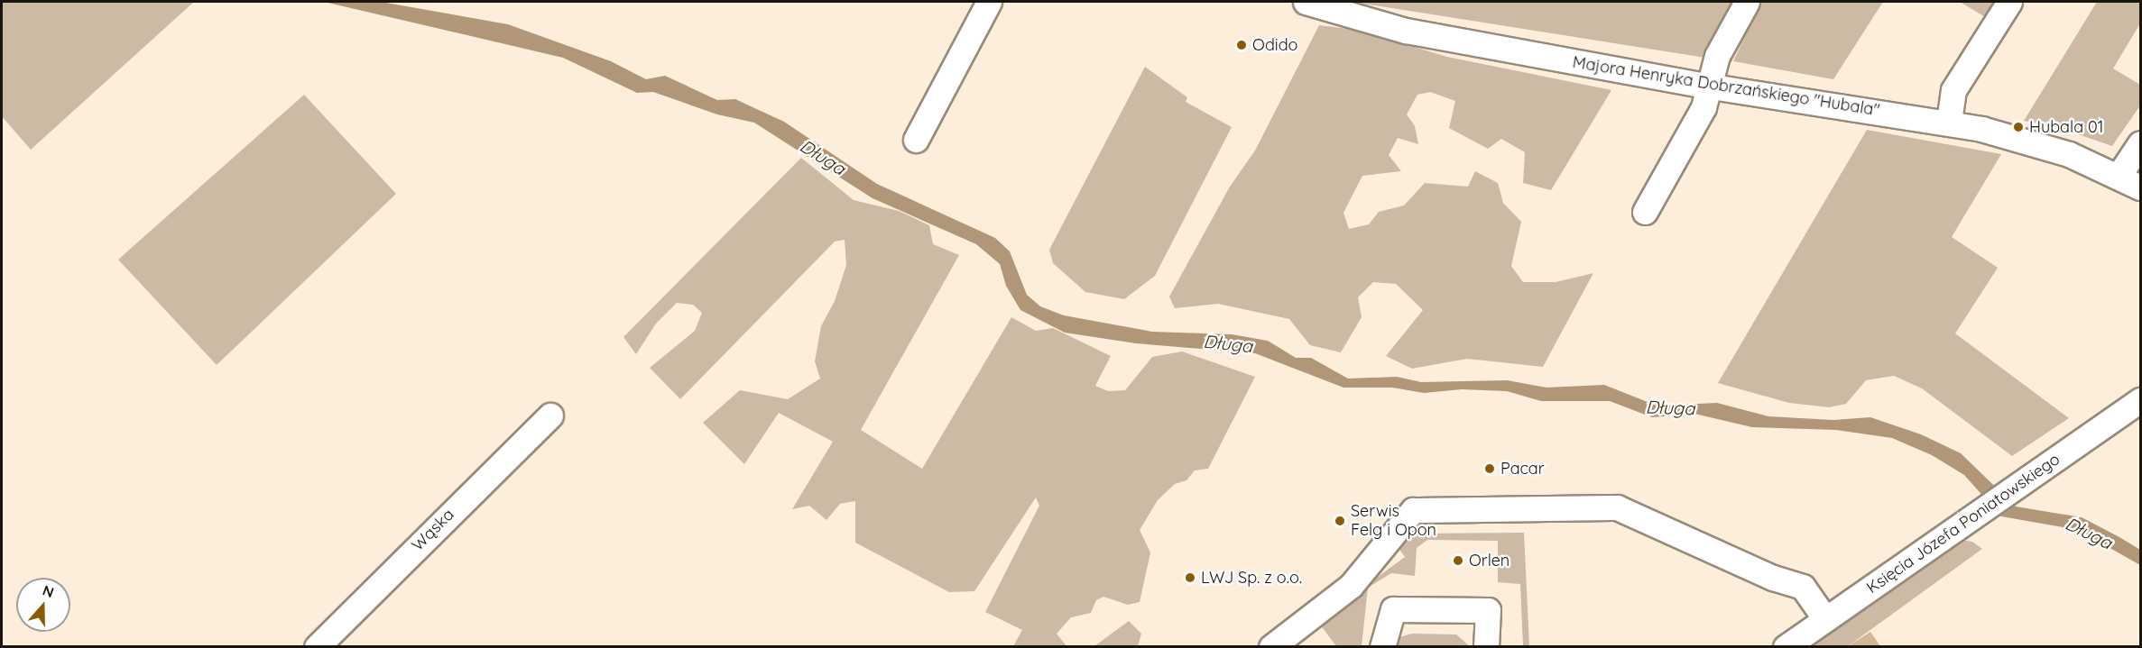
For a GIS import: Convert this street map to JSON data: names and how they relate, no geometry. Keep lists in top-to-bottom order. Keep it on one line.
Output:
{"streets":{"street":["Majora Henryka Dobrzańskiego \"Hubala\"","Księcia Józefa Poniatowskiego","Wąska"]},"water":["Długa"],"places":["Odido","Hubala 01","Pacar","Serwis Felg i Opon","Orlen","LWJ Sp. z o.o."],"north":"top"}
